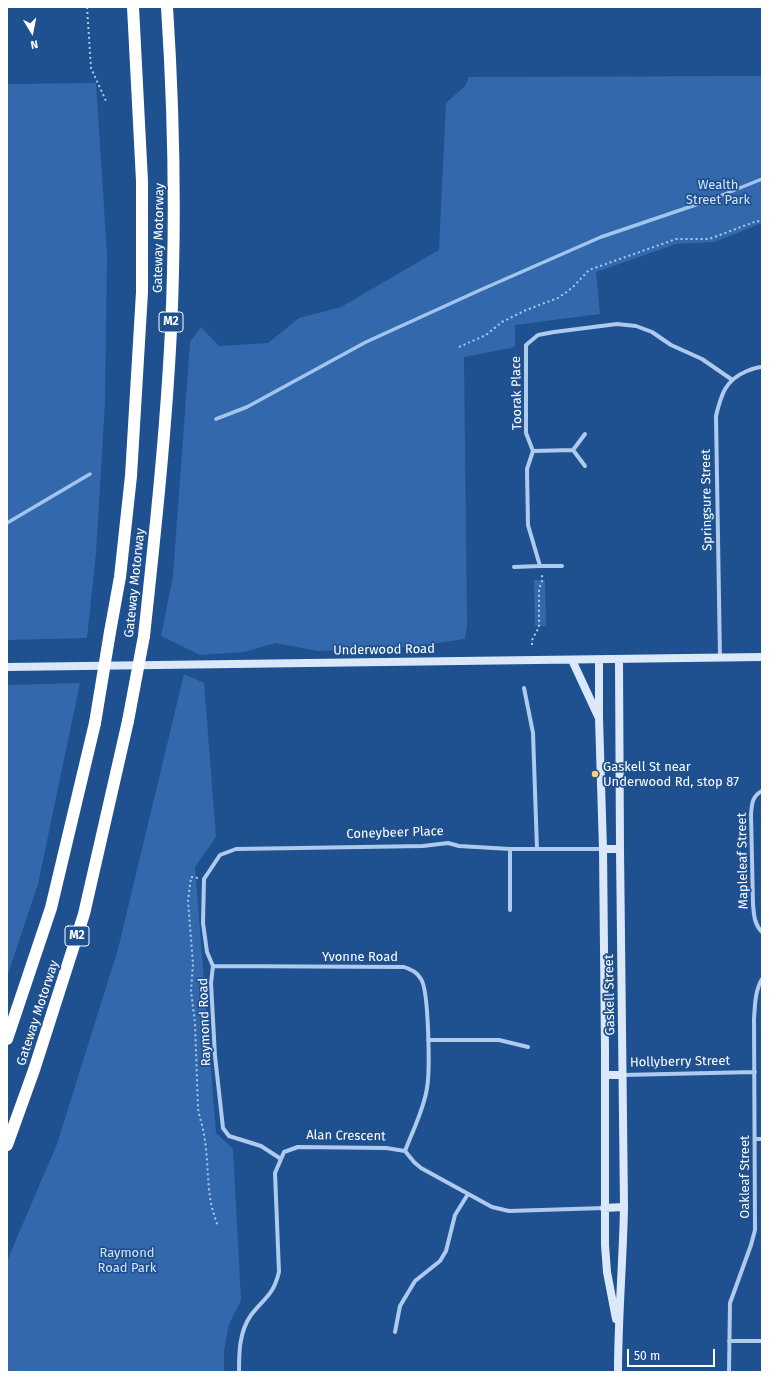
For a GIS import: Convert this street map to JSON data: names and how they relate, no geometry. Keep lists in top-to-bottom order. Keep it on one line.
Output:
{"streets":{"highway":["Gateway Motorway","M2"],"street":["Toorak Place","Springsure Street","Underwood Road","Coneybeer Place","Mapleleaf Street","Yvonne Road","Gaskell Street","Raymond Road","Hollyberry Street","Alan Crescent","Oakleaf Street"]},"crossings":[["Toorak Place","Springsure Street"],["Springsure Street","Underwood Road"],["Underwood Road","Gaskell Street"],["Coneybeer Place","Gaskell Street"],["Coneybeer Place","Raymond Road"],["Yvonne Road","Raymond Road"],["Yvonne Road","Alan Crescent"],["Gaskell Street","Hollyberry Street"],["Raymond Road","Alan Crescent"],["Hollyberry Street","Oakleaf Street"]],"parks":["Wealth Street Park","Raymond Road Park"],"places":["Gaskell St near Underwood Rd, stop 87"],"scale_bar":"50 m","north":"bottom"}
